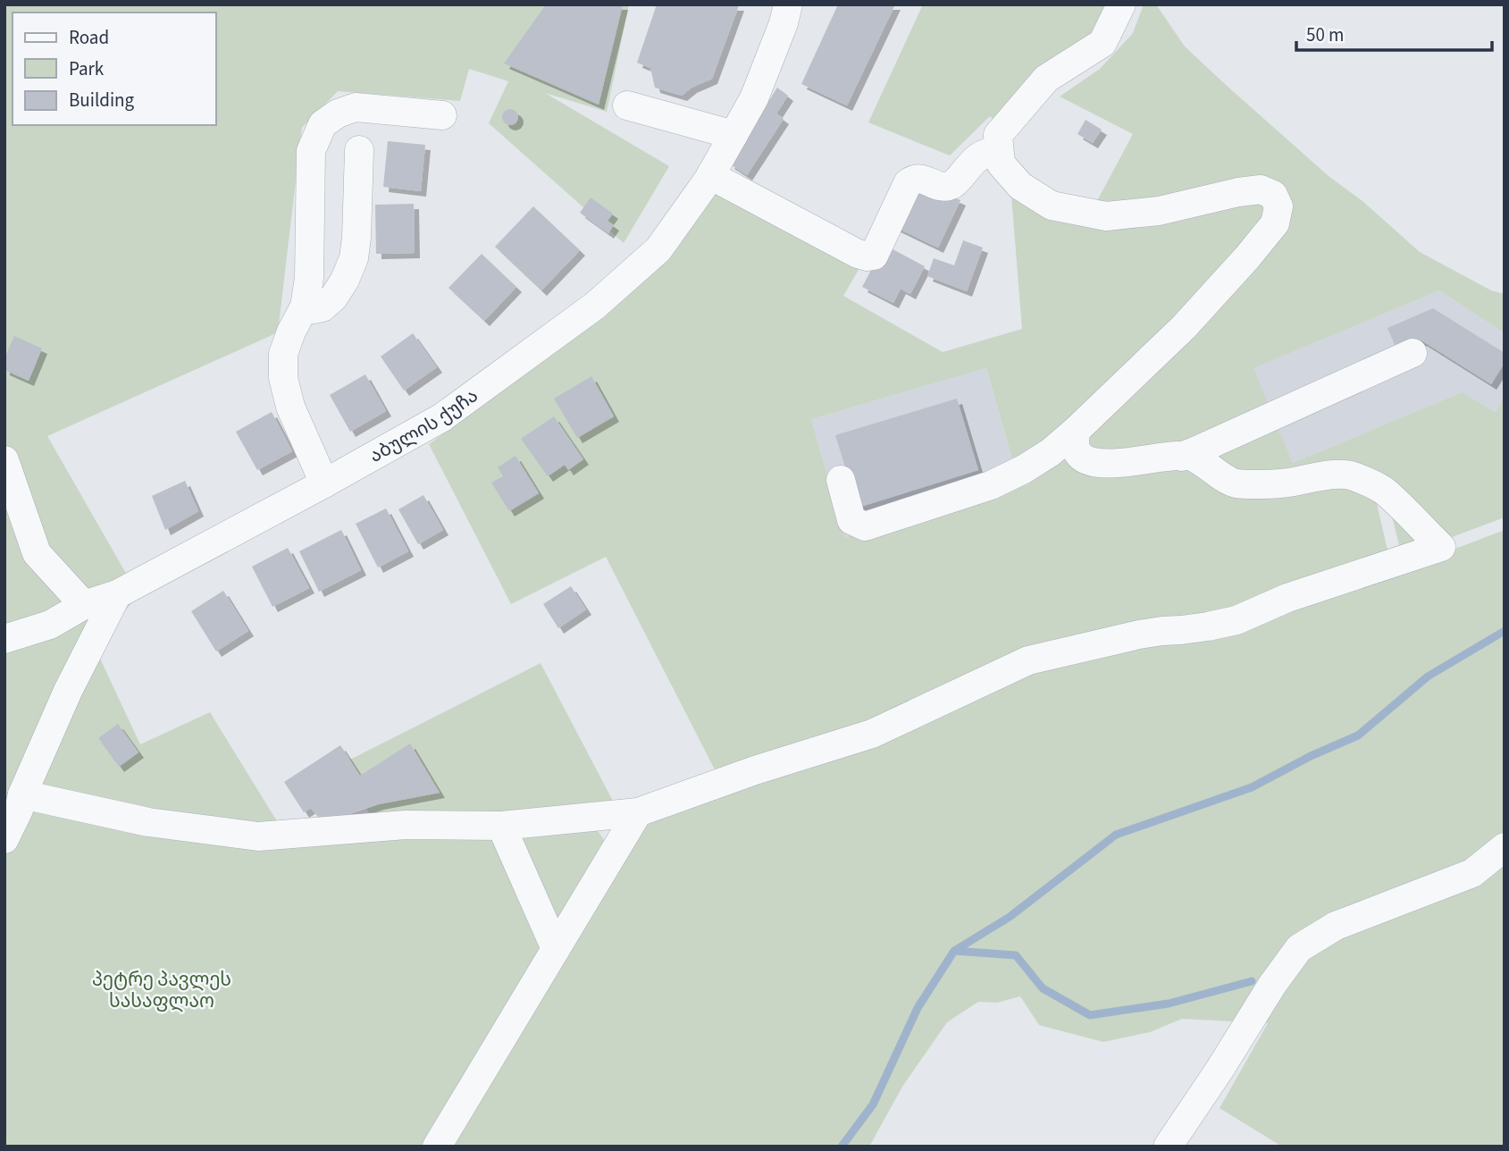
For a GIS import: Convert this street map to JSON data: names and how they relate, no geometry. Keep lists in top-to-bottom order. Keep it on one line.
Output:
{"streets":{"street":["აბულის ქუჩა"]},"parks":["პეტრე პავლეს სასაფლაო"],"legend":["Road","Park","Building"],"scale_bar":"50 m"}
